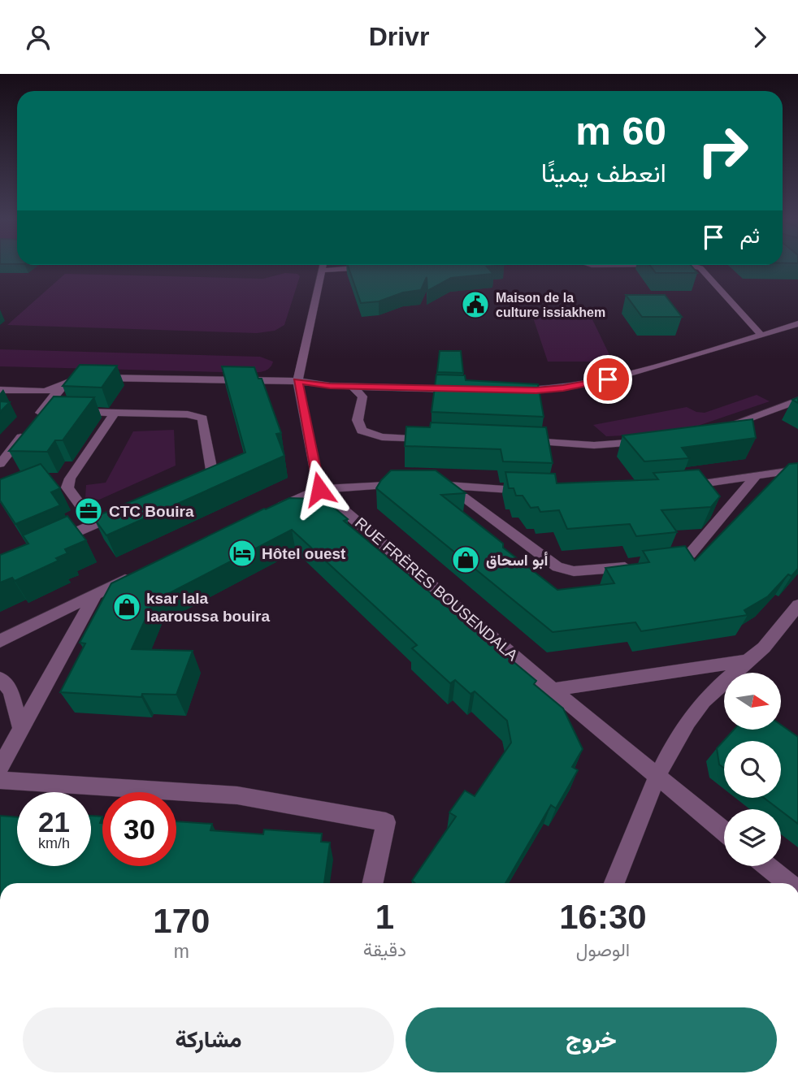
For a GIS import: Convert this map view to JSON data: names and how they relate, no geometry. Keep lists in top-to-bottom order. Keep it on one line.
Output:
{"streets":{"street":["RUE FRÈRES BOUSENDALA"]},"places":{"public building":["Maison de la culture issiakhem"],"office":["CTC Bouira"],"hotel":["Hôtel ouest"],"shop":["أبو اسحاق","ksar lala laaroussa bouira"]},"north":"right","page":{"header":"Drivr","turn":["60 m","انعطف يمينًا"],"then":"ثم","speed":"21 km/h","limit":"30","eta":["16:30","الوصول","1","دقيقة","170","m"],"buttons":["خروج","مشاركة"]}}
